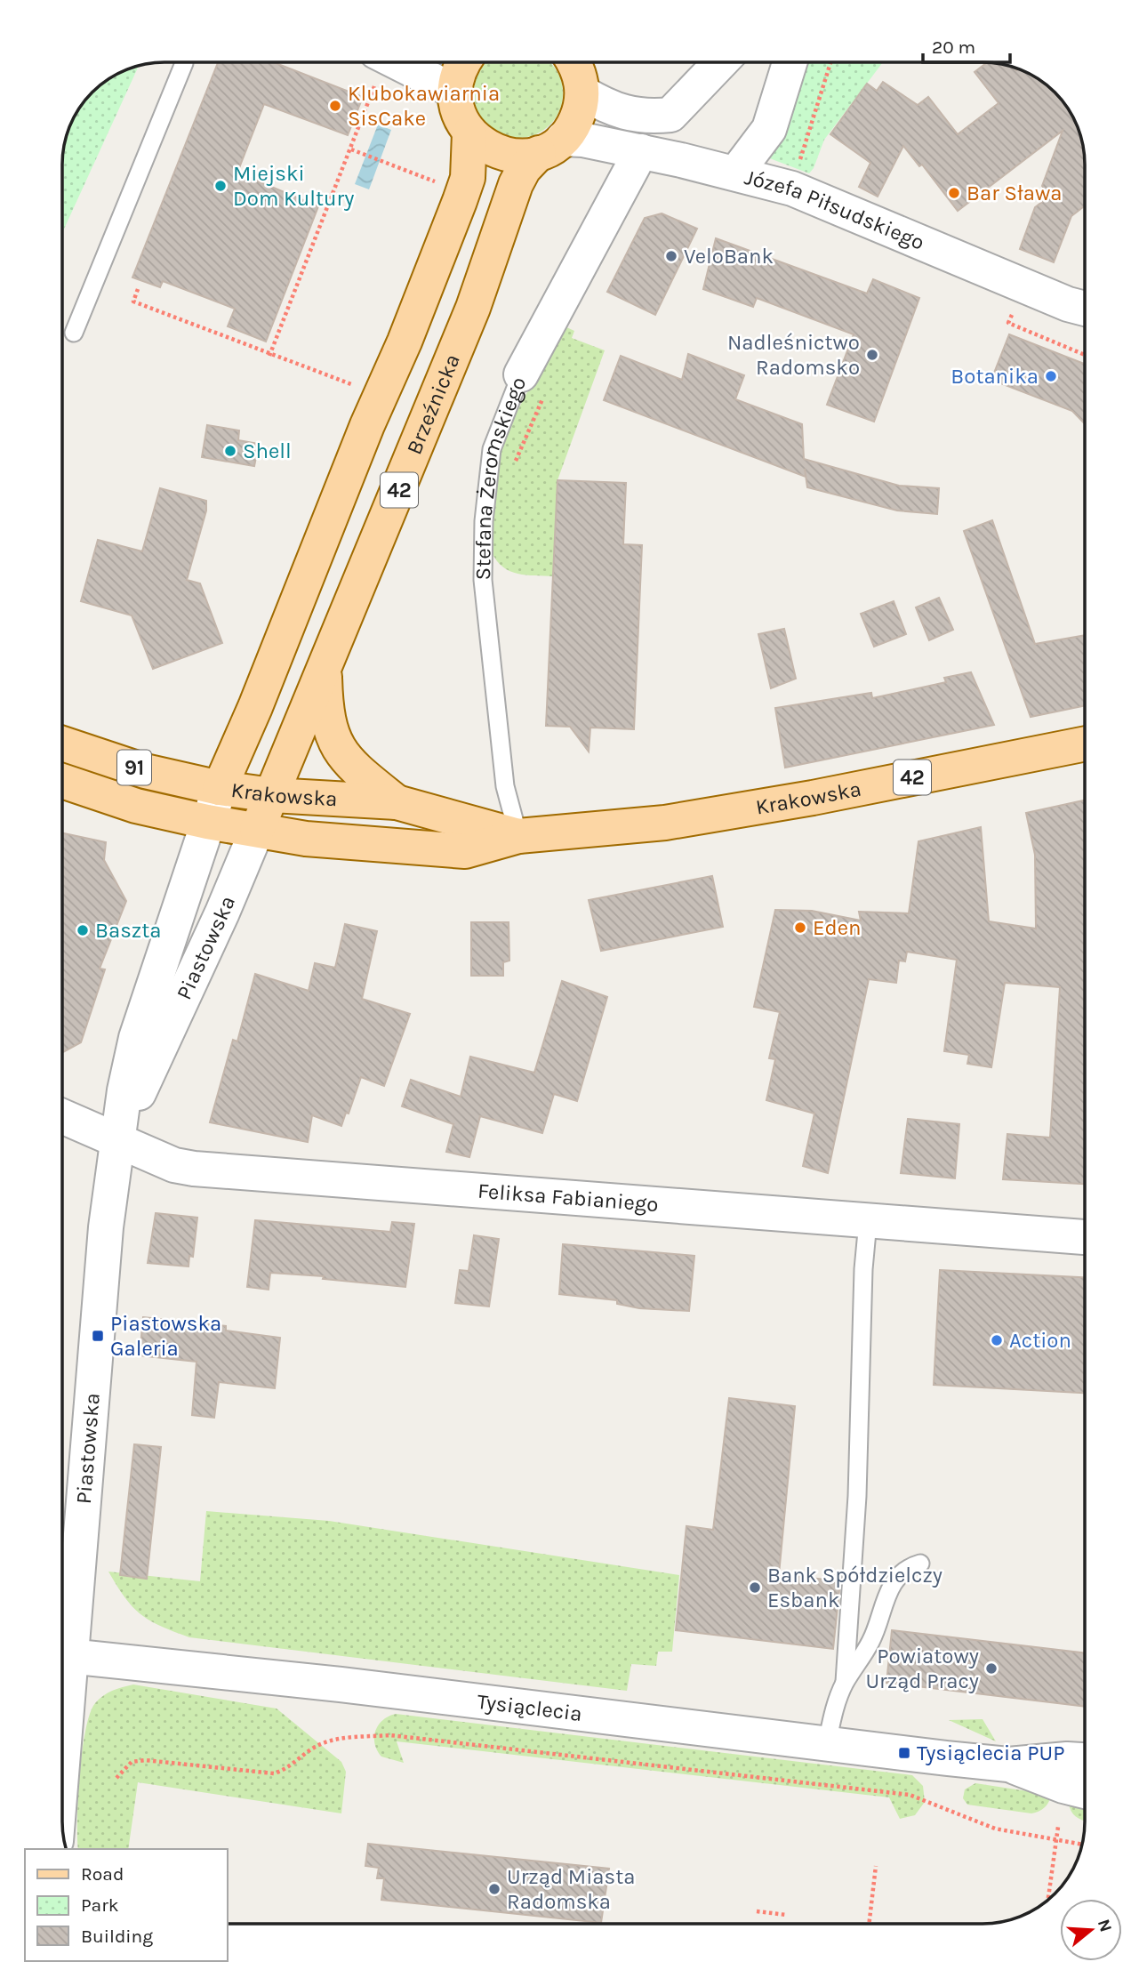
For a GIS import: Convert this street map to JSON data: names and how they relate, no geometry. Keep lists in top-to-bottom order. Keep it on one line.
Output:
{"streets":{"main road":["Brzeźnicka","42","91","Krakowska"],"street":["Józefa Piłsudskiego","Stefana Żeromskiego","Piastowska","Feliksa Fabianiego","Tysiąclecia"]},"crossings":[["Józefa Piłsudskiego","Brzeźnicka"],["Józefa Piłsudskiego","Stefana Żeromskiego"],["Józefa Piłsudskiego","42"],["Brzeźnicka","42"],["Brzeźnicka","Krakowska"],["Brzeźnicka","Piastowska"],["Stefana Żeromskiego","Krakowska"],["42","Krakowska"],["42","Piastowska"],["Krakowska","Piastowska"],["Piastowska","Feliksa Fabianiego"]],"places":{"other":["Klubokawiarnia SisCake","Miejski Dom Kultury","Bar Sława","VeloBank","Nadleśnictwo Radomsko","Botanika","Shell","Eden","Baszta","Action","Bank Spółdzielczy Esbank","Powiatowy Urząd Pracy","Urząd Miasta Radomska"],"transit":["Piastowska Galeria","Tysiąclecia PUP"]},"legend":["Road","Park","Building"],"scale_bar":"20 m","north":"right"}
